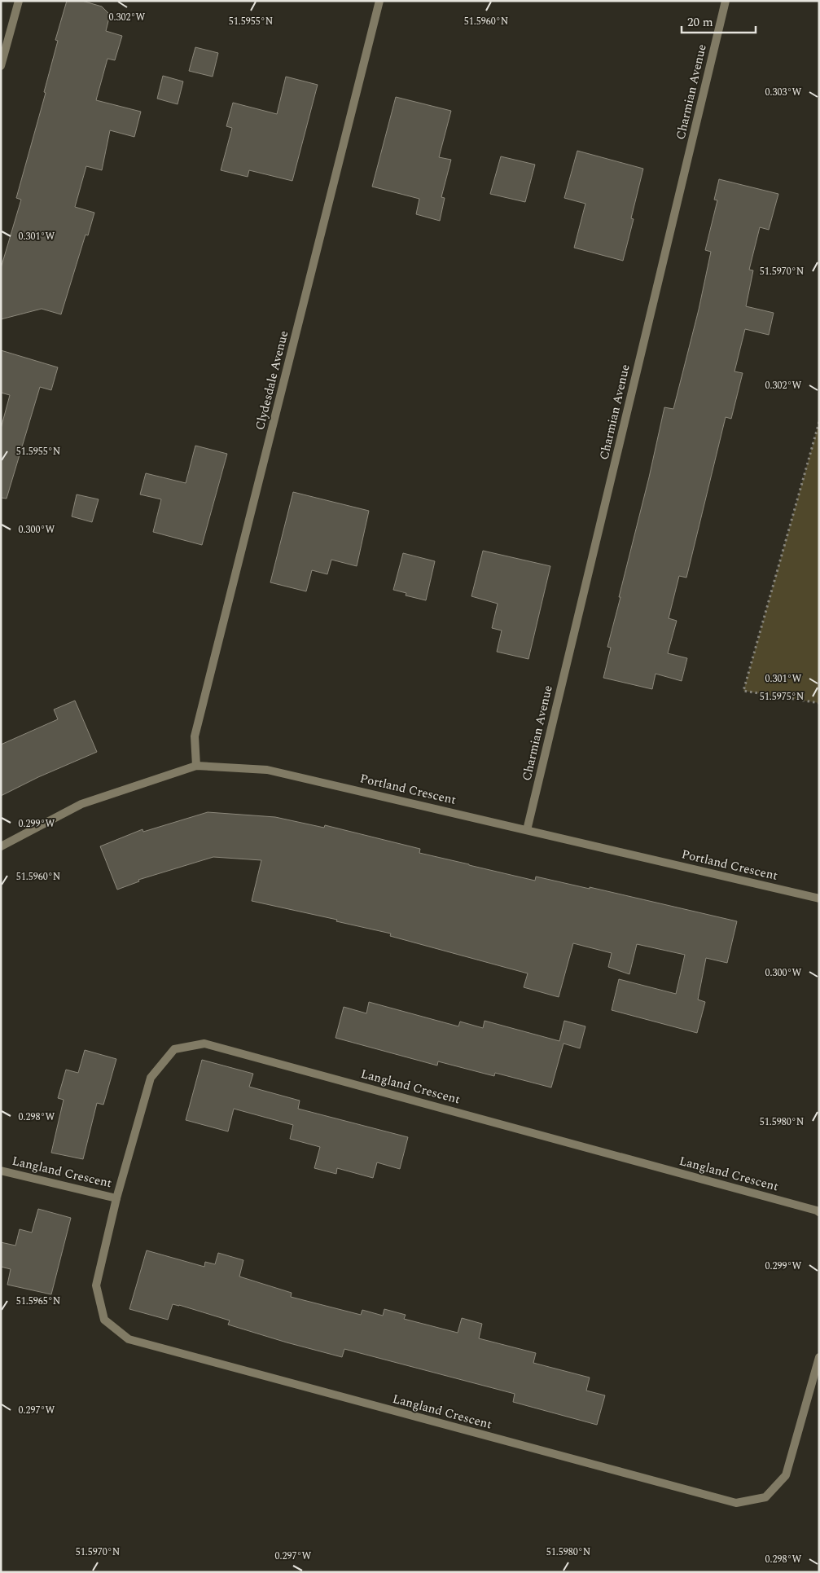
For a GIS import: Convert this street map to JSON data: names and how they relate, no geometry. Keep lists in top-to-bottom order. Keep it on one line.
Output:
{"streets":{"street":["Charmian Avenue","Clydesdale Avenue","Portland Crescent","Langland Crescent"]},"crossings":[["Charmian Avenue","Portland Crescent"],["Clydesdale Avenue","Portland Crescent"]],"scale_bar":"20 m","coordinates":["0.302°W","51.5955°N","51.5960°N","0.303°W","0.301°W","51.5970°N","0.300°W","51.5975°N","0.299°W","0.298°W","51.5980°N","51.5965°N","0.297°W"]}
